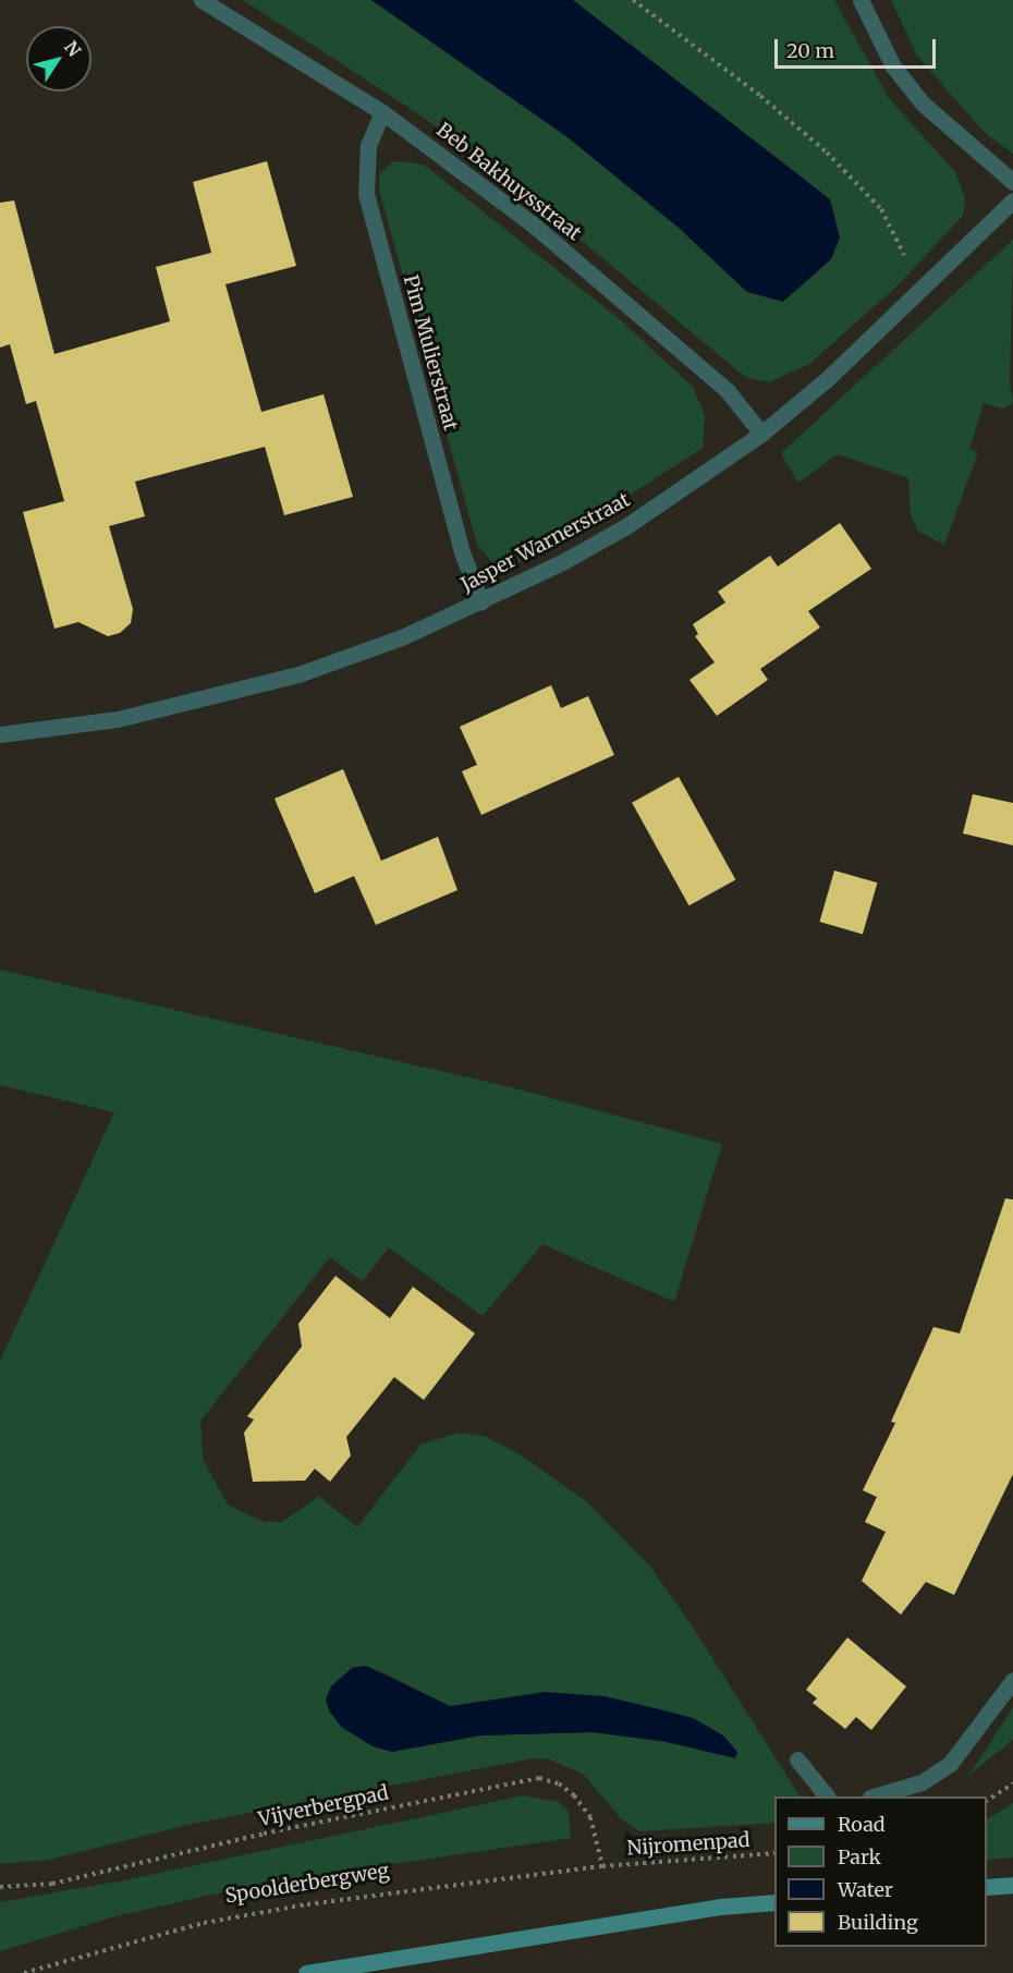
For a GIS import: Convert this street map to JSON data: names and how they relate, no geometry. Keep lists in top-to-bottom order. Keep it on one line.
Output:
{"streets":{"street":["Beb Bakhuysstraat","Pim Mulierstraat","Jasper Warnerstraat"],"path":["Vijverbergpad","Nijromenpad","Spoolderbergweg"]},"crossings":[["Beb Bakhuysstraat","Pim Mulierstraat"],["Beb Bakhuysstraat","Jasper Warnerstraat"],["Pim Mulierstraat","Jasper Warnerstraat"],["Vijverbergpad","Nijromenpad"],["Vijverbergpad","Spoolderbergweg"],["Nijromenpad","Spoolderbergweg"]],"legend":["Road","Park","Water","Building"],"scale_bar":"20 m","north":"top right"}
